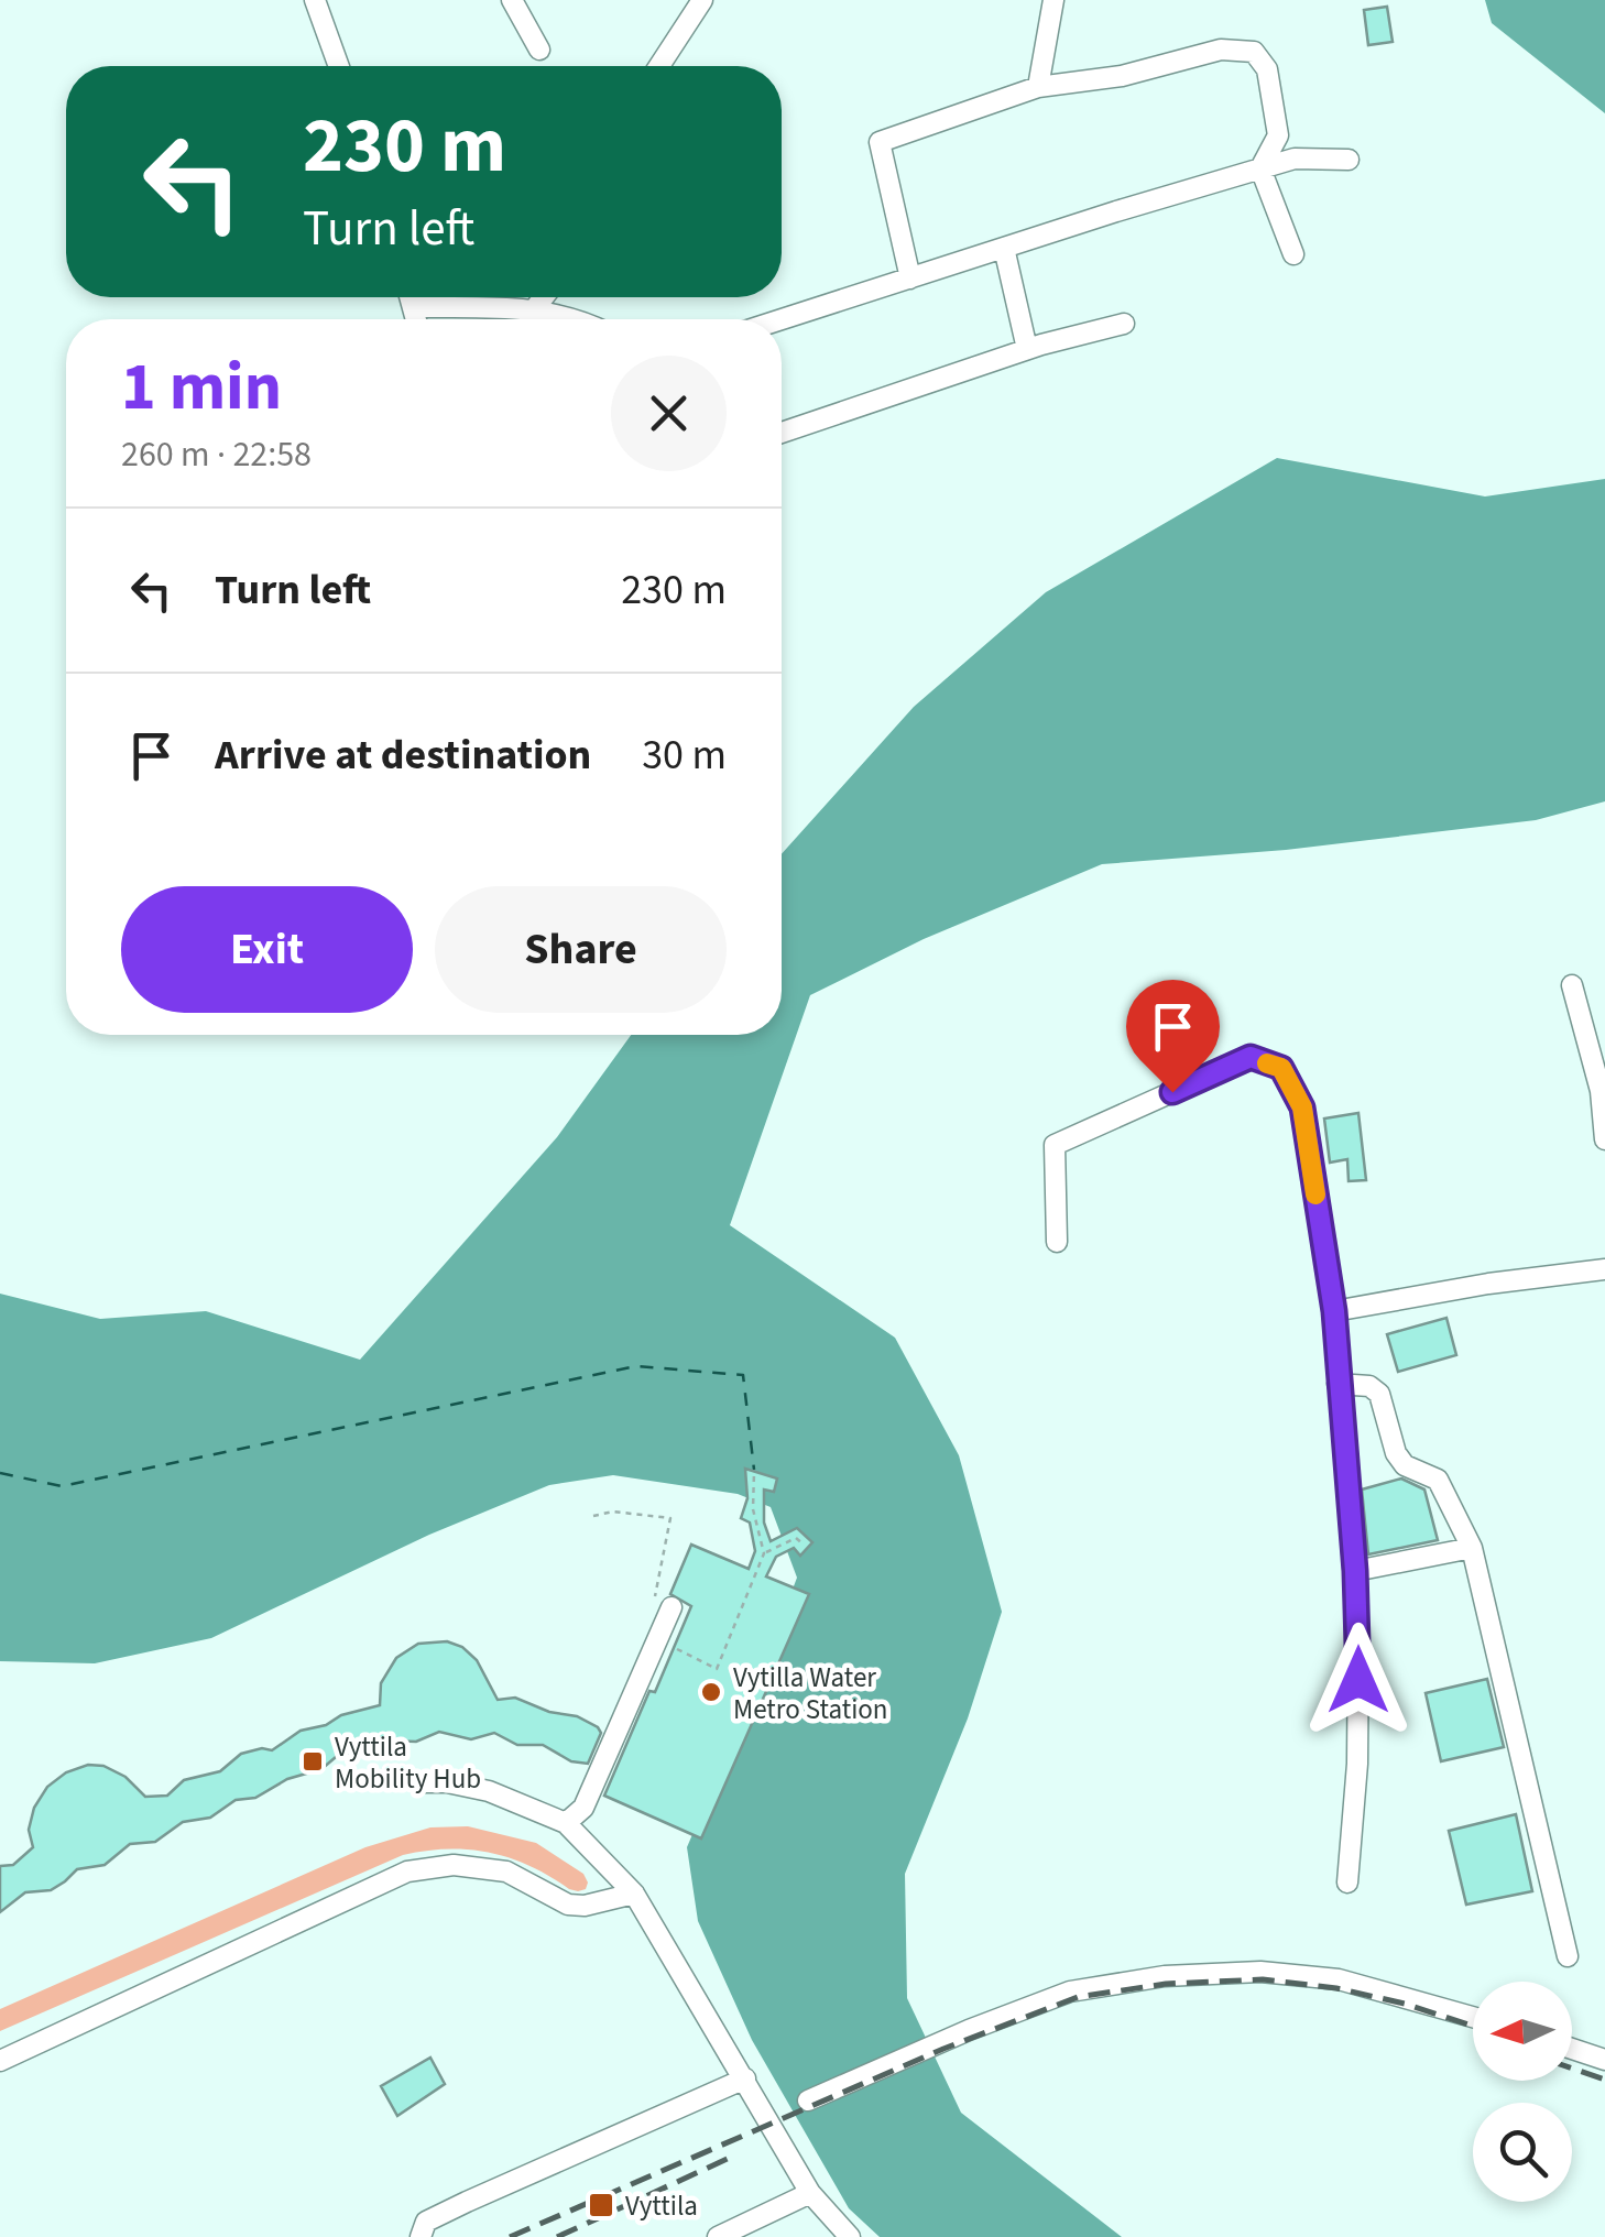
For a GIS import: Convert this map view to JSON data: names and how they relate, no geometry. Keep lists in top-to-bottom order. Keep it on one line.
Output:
{"places":{"other":["Vytilla Water Metro Station"],"transit":["Vyttila Mobility Hub","Vyttila"]},"north":"left","page":{"turn":["230 m","Turn left"],"heading":["1 min","260 m · 22:58"],"list":[{"name":"Turn left","value":"230 m"},{"name":"Arrive at destination","value":"30 m"}],"buttons":["Exit","Share"]}}
